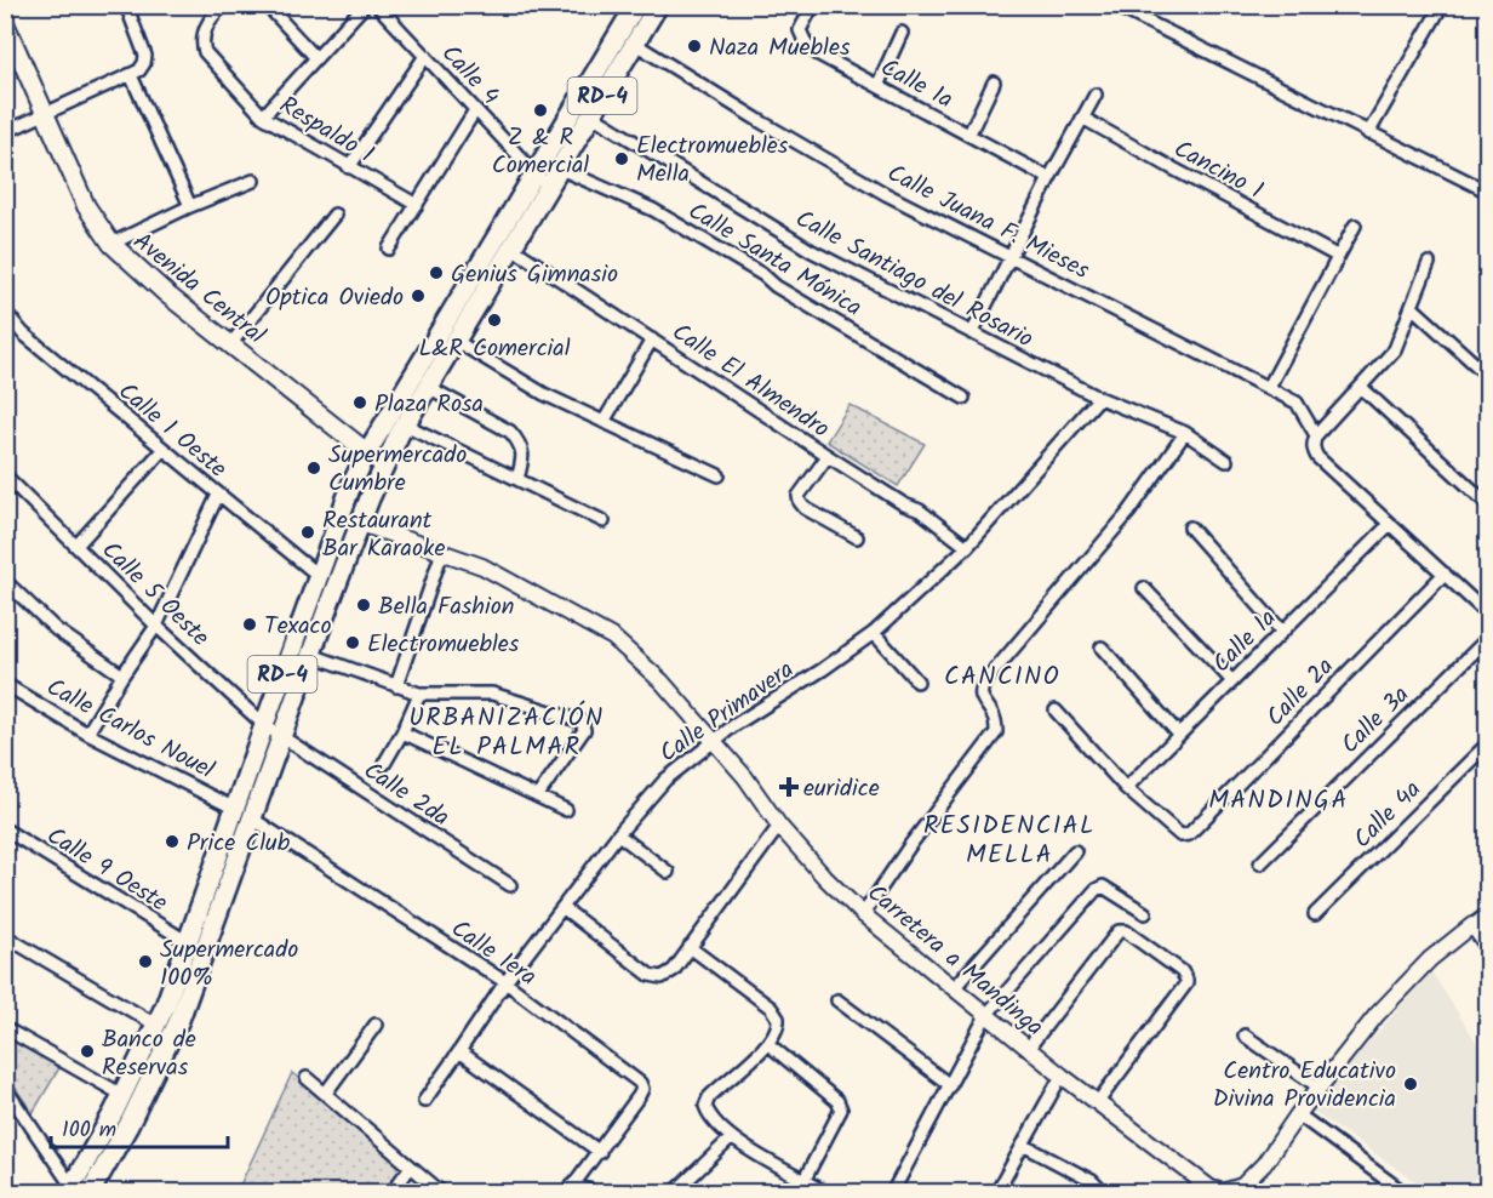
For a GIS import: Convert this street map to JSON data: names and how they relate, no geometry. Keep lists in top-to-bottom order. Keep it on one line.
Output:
{"streets":{"main road":["RD-4","Avenida Central"],"street":["Calle 4","Calle 1a","Respaldo 1","Cancino 1","Calle Juana F. Mieses","Calle Santa Mónica","Calle Santiago del Rosario","Calle El Almendro","Calle 1 Oeste","Calle 5 Oeste","Calle 2a","Calle Primavera","Calle 3a","Calle Carlos Nouel","Calle 2da","Calle 4a","Calle 9 Oeste","Calle 1era","Carretera a Mandinga"]},"crossings":[["Calle 4","RD-4"],["Calle 1a","Calle 2a"],["RD-4","Calle Juana F. Mieses"],["RD-4","Calle Santa Mónica"],["RD-4","Calle Santiago del Rosario"],["RD-4","Avenida Central"],["RD-4","Calle El Almendro"],["RD-4","Calle 1 Oeste"],["RD-4","Calle 5 Oeste"],["RD-4","Calle Carlos Nouel"],["RD-4","Calle 2da"],["RD-4","Calle 9 Oeste"],["RD-4","Calle 1era"],["RD-4","Carretera a Mandinga"],["Calle Santiago del Rosario","Calle Primavera"],["Calle El Almendro","Calle Primavera"],["Calle 5 Oeste","Calle 2da"],["Calle Primavera","Calle 1era"],["Calle Primavera","Carretera a Mandinga"]],"districts":["CANCINO","URBANIZACIÓN EL PALMAR","MANDINGA","RESIDENCIAL MELLA"],"places":{"other":["Naza Muebles","Z & R Comercial","Electromuebles Mella","Genius Gimnasio","Optica Oviedo","L&R Comercial","Plaza Rosa","Supermercado Cumbre","Restaurant Bar Karaoke","Bella Fashion","Texaco","Electromuebles","Price Club","Supermercado 100%","Banco de Reservas","Centro Educativo Divina Providencia"],"health":["euridice"]},"scale_bar":"100 m"}
